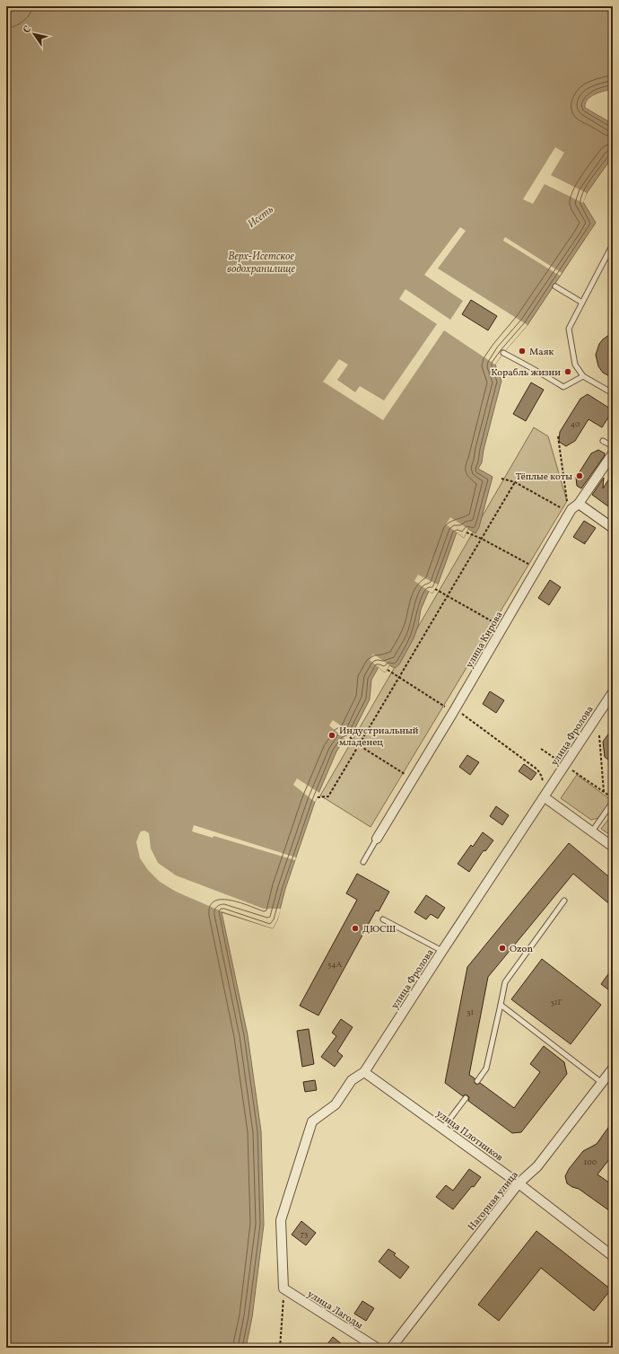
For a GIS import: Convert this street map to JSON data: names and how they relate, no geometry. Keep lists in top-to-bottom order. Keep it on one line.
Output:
{"streets":{"street":["улица Кирова","улица Фролова","улица Плотников","Нагорная улица","улица Лагоды"]},"crossings":[["улица Фролова","улица Плотников"],["улица Фролова","улица Лагоды"],["улица Плотников","Нагорная улица"]],"water":["Исеть","Верх-Исетское водохранилище"],"places":["Маяк","Корабль жизни","Тёплые коты","Индустриальный младенец","ДЮСШ","Ozon"],"house_numbers":["40","54А","31Г","31","100","73"],"north":"top left"}
